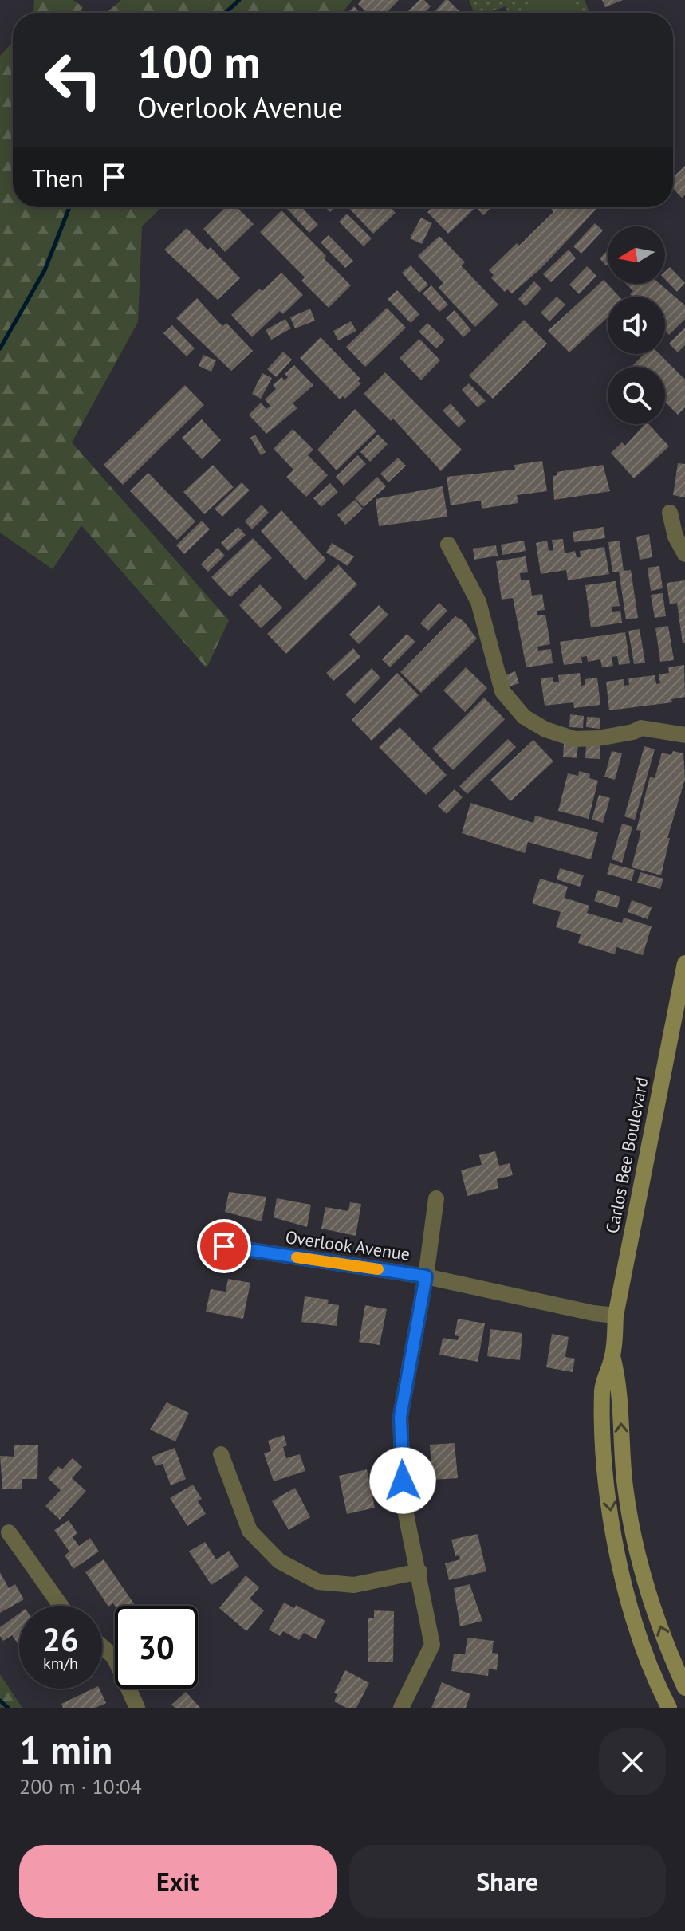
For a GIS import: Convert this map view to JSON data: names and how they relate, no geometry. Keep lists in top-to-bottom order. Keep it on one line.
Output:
{"streets":{"main road":["Carlos Bee Boulevard"],"street":["Overlook Avenue"]},"crossings":[["Carlos Bee Boulevard","Overlook Avenue"]],"north":"left","page":{"turn":["100 m","Overlook Avenue"],"then":"Then","speed":"26 km/h","limit":"30","heading":["1 min","200 m · 10:04"],"buttons":["Exit","Share"]}}
